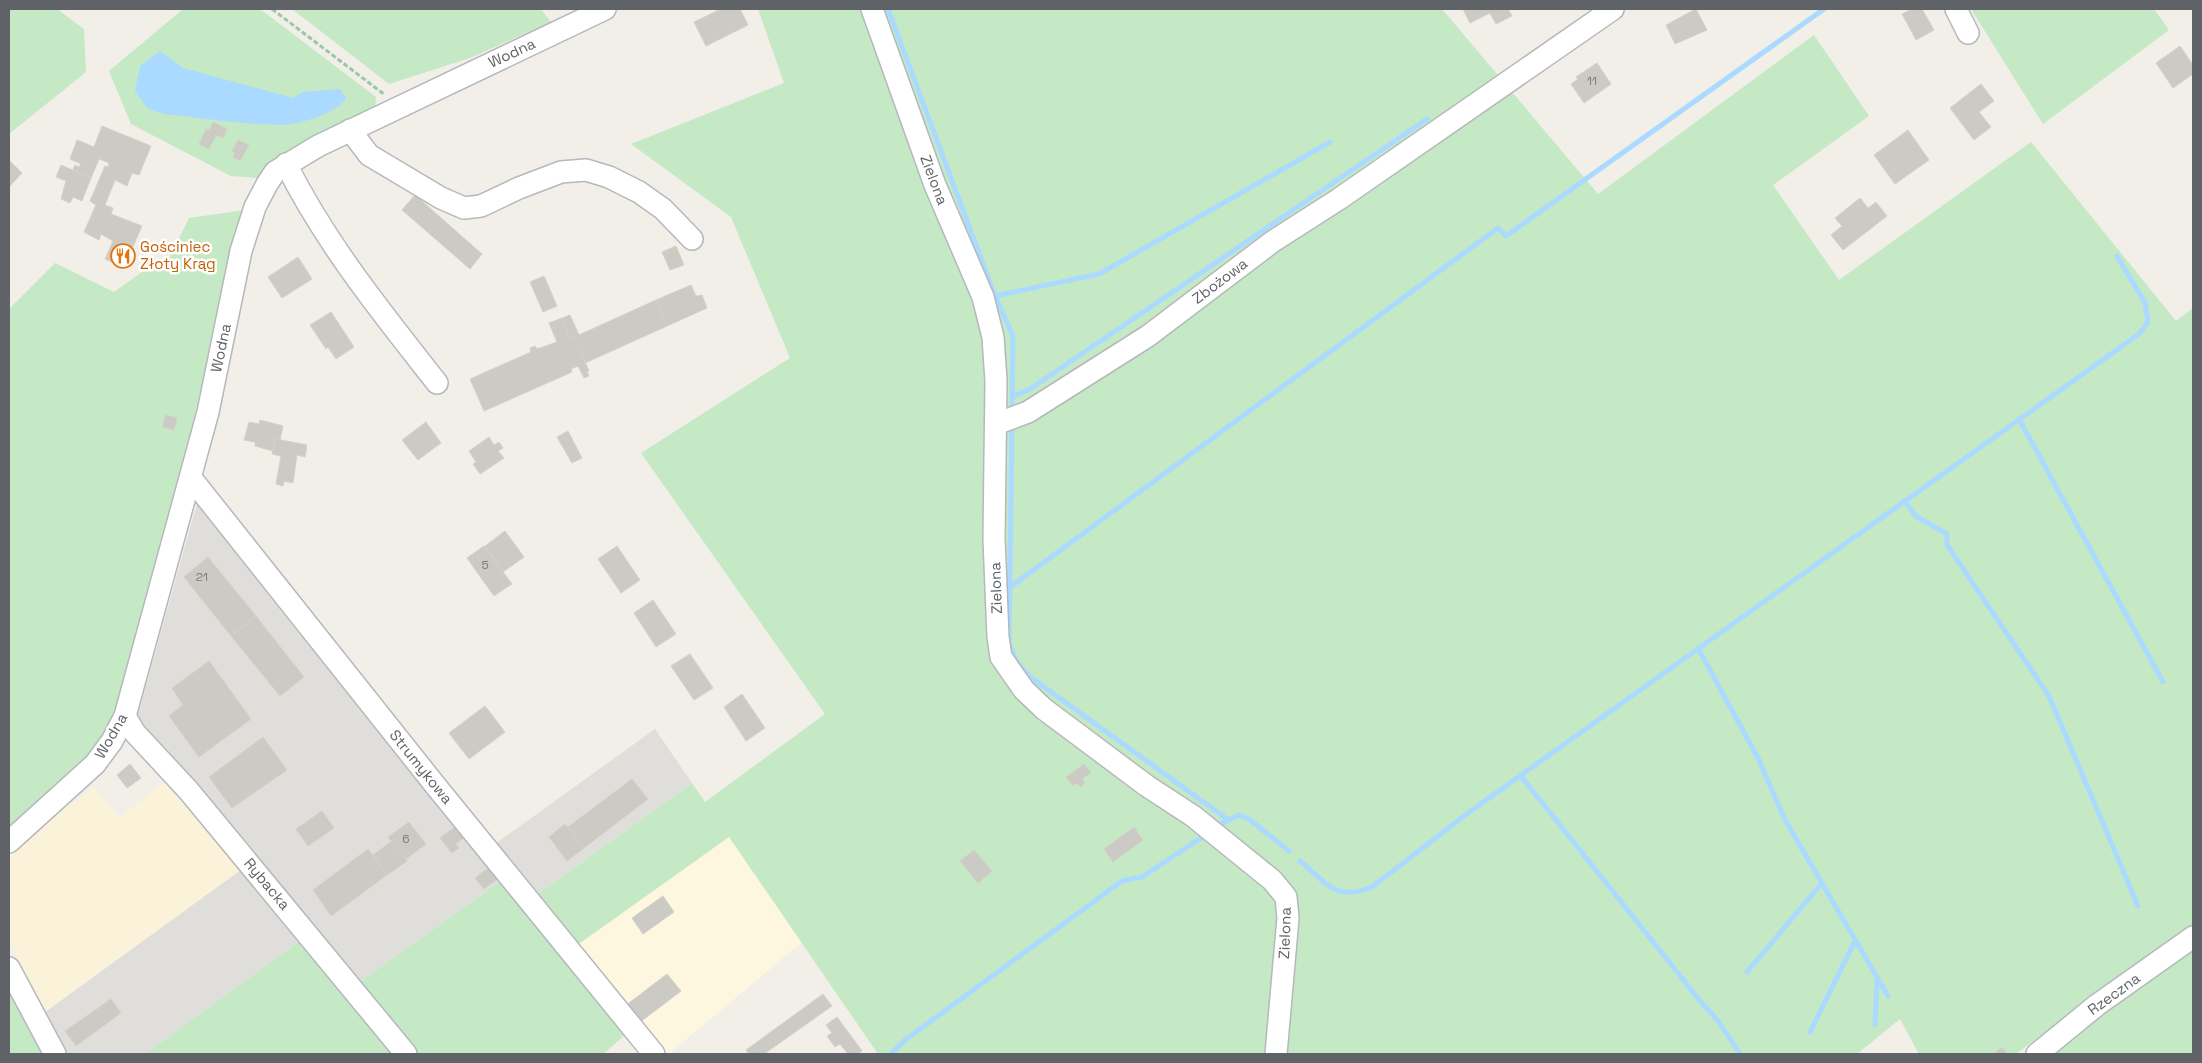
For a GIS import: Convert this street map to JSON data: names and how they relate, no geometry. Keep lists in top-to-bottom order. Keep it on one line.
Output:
{"streets":{"street":["Wodna","Zielona","Zbożowa","Strumykowa","Rybacka","Rzeczna"]},"crossings":[["Wodna","Strumykowa"],["Wodna","Rybacka"],["Zielona","Zbożowa"]],"places":{"restaurant":["Gościniec Złoty Krąg"]},"house_numbers":["11","5","21","6"]}
